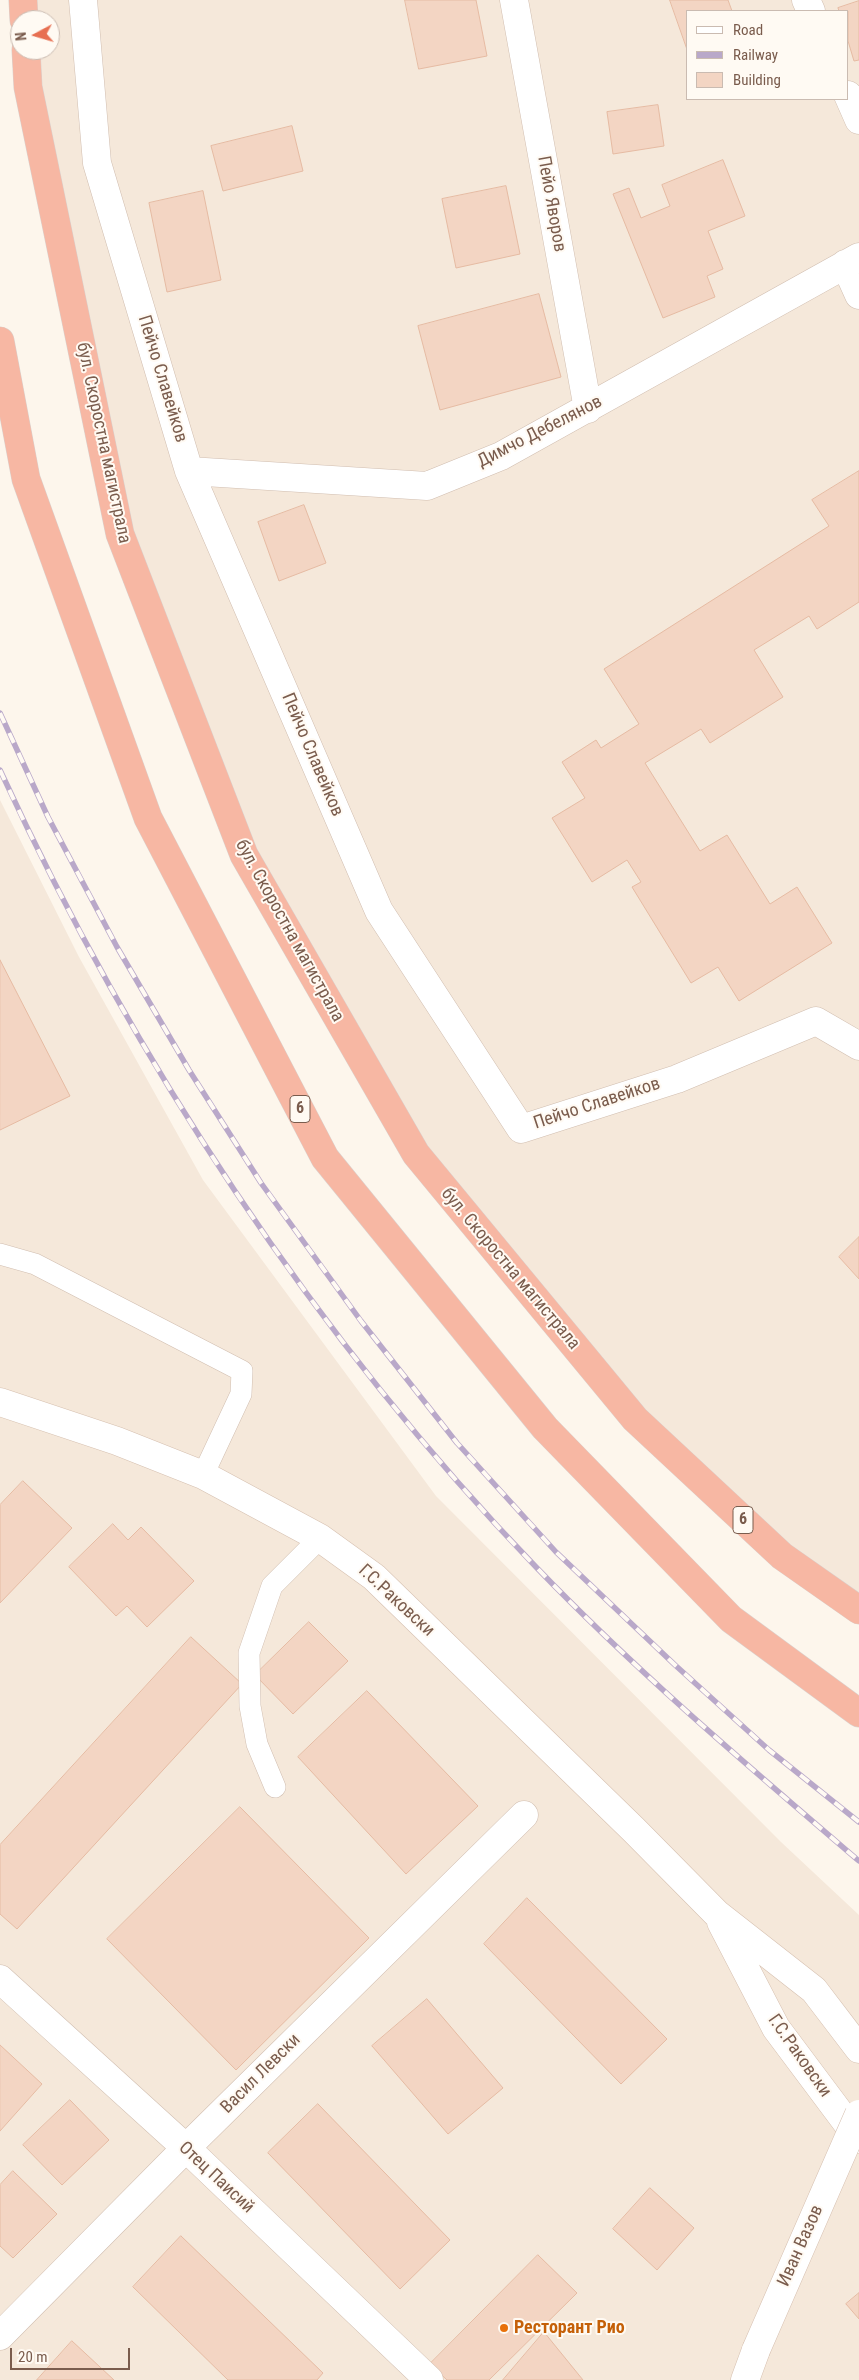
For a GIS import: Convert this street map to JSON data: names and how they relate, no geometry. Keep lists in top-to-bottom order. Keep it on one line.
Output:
{"streets":{"highway":["бул. Скоростна магистрала","6"],"street":["Пейо Яворов","Пейчо Славейков","Димчо Дебелянов","Г.С.Раковски","Васил Левски","Отец Паисий","Иван Вазов"]},"crossings":[["Пейо Яворов","Димчо Дебелянов"],["Пейчо Славейков","Димчо Дебелянов"],["Васил Левски","Отец Паисий"]],"places":["Ресторант Рио"],"legend":["Road","Railway","Building"],"scale_bar":"20 m","north":"left"}
